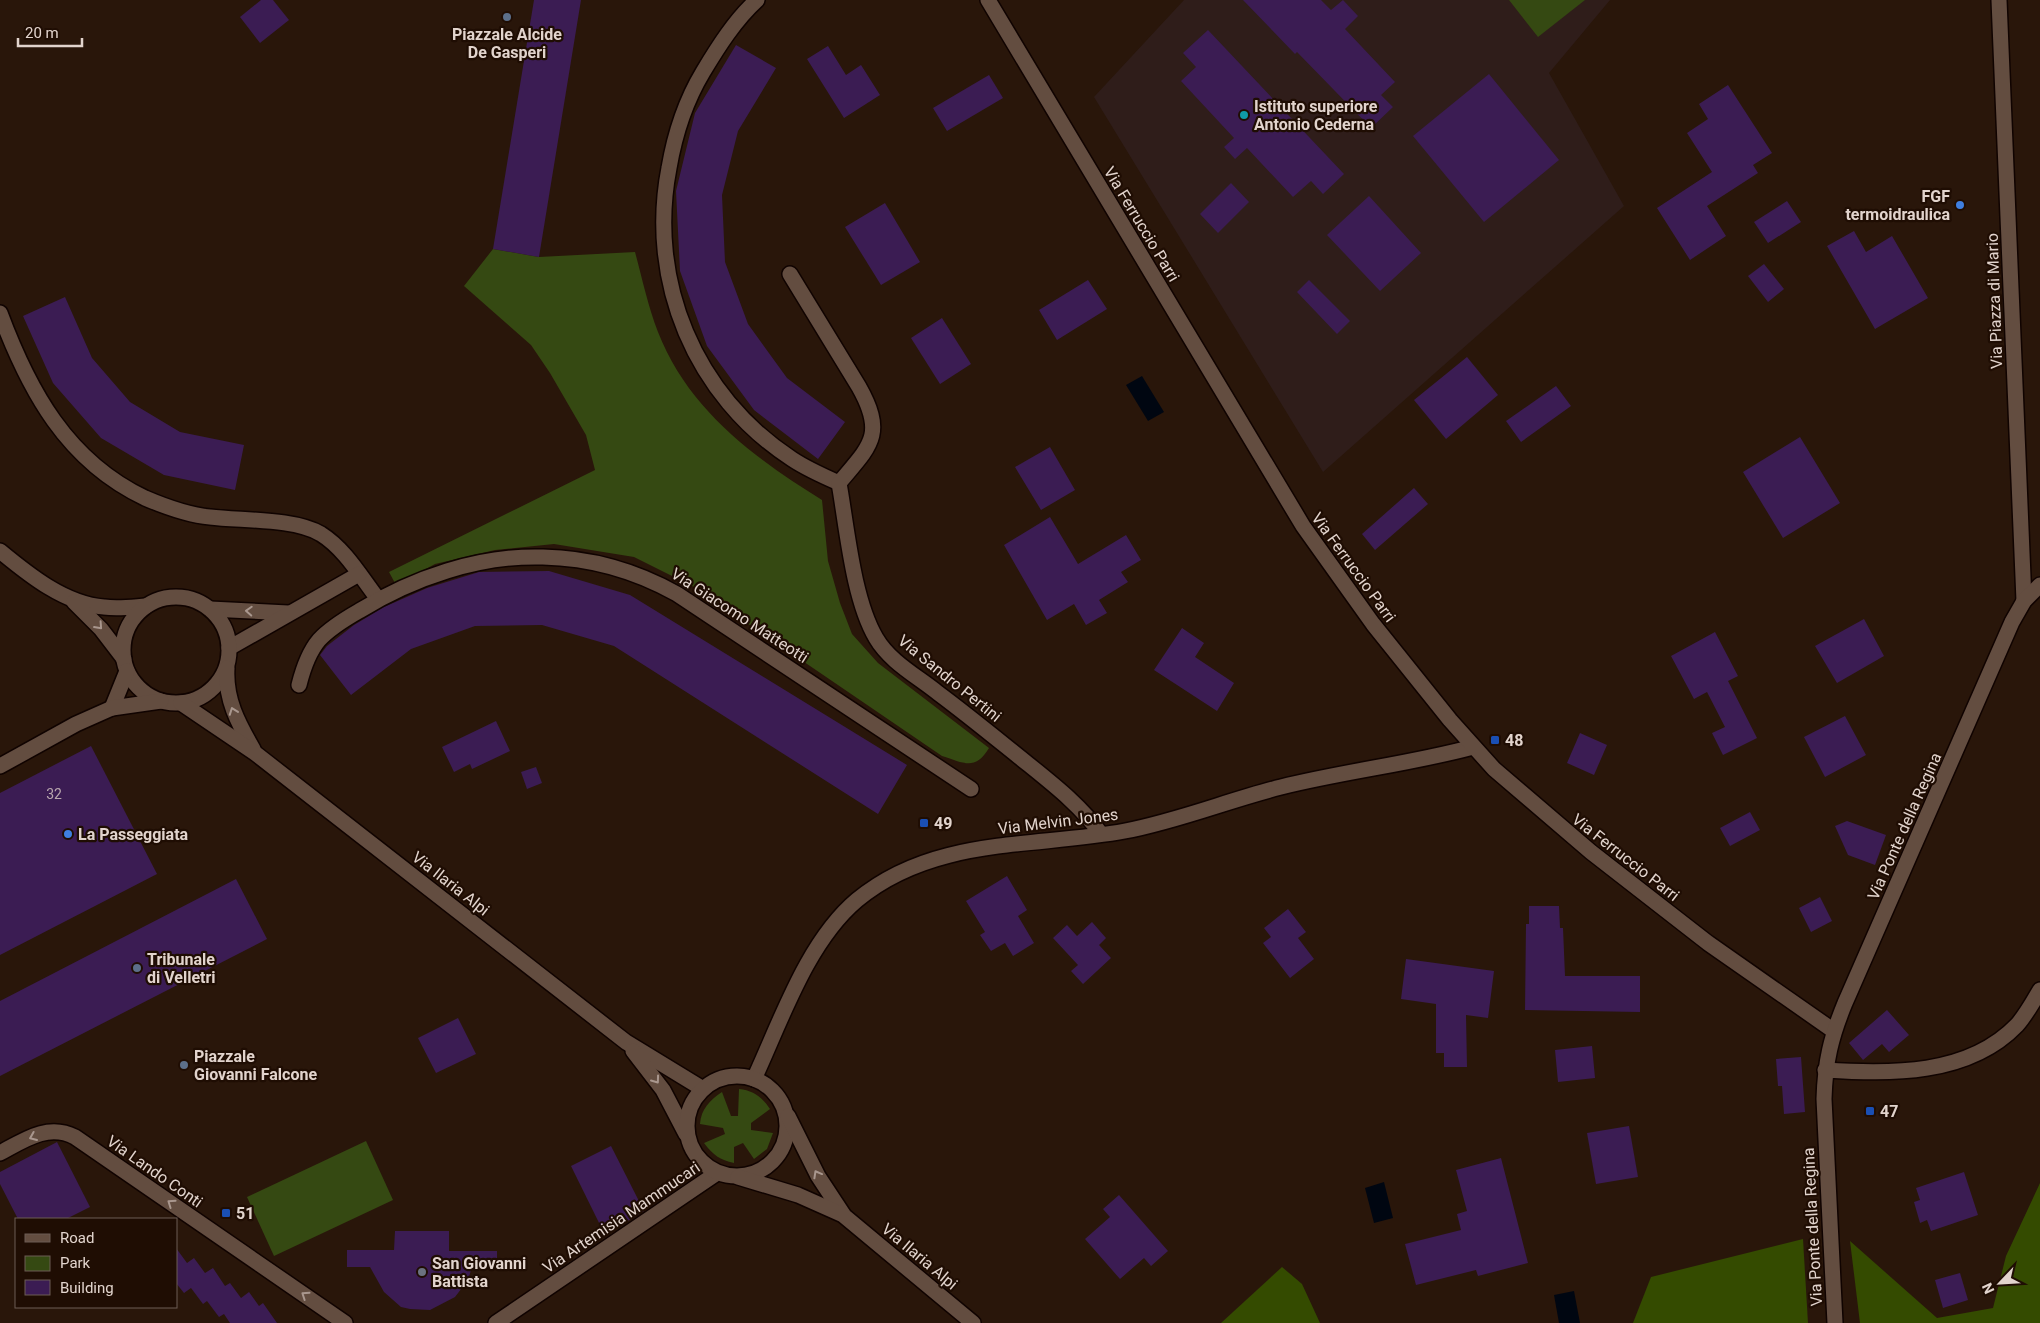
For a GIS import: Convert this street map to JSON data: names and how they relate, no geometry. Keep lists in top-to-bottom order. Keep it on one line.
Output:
{"streets":{"street":["Via Ferruccio Parri","Via Piazza di Mario","Via Giacomo Matteotti","Via Sandro Pertini","Via Melvin Jones","Via Ponte della Regina","Via Ilaria Alpi","Via Lando Conti","Via Artemisia Mammucari"]},"crossings":[["Via Ferruccio Parri","Via Melvin Jones"],["Via Ferruccio Parri","Via Ponte della Regina"],["Via Piazza di Mario","Via Ponte della Regina"],["Via Sandro Pertini","Via Melvin Jones"],["Via Melvin Jones","Via Ilaria Alpi"],["Via Melvin Jones","Via Artemisia Mammucari"],["Via Ilaria Alpi","Via Artemisia Mammucari"]],"one_way":["Via Lando Conti"],"places":{"other":["Piazzale Alcide De Gasperi","Istituto superiore Antonio Cederna","FGF termoidraulica","La Passeggiata","Tribunale di Velletri","Piazzale Giovanni Falcone","San Giovanni Battista"],"transit":["48","49","47","51"]},"house_numbers":["32"],"legend":["Road","Park","Building"],"scale_bar":"20 m","north":"bottom left"}
